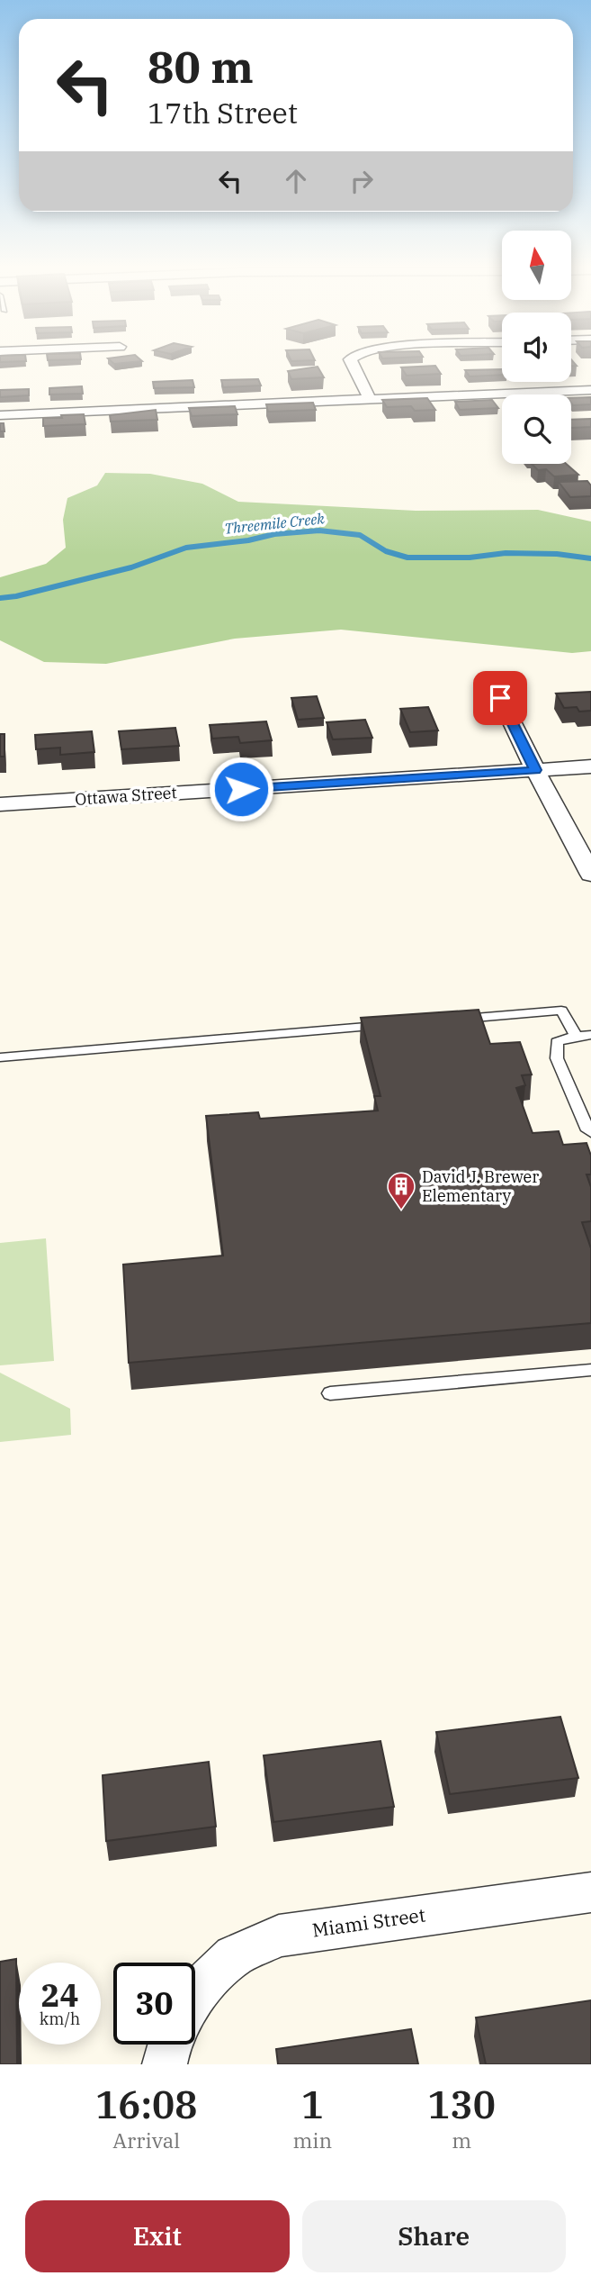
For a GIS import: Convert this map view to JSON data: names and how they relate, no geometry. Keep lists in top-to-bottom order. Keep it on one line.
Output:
{"streets":{"street":["Ottawa Street","Miami Street"]},"water":["Threemile Creek"],"places":{"building":["David J. Brewer Elementary"]},"north":"top","page":{"turn":["80 m","17th Street"],"speed":"24 km/h","limit":"30","eta":["16:08","Arrival","1","min","130","m"],"buttons":["Exit","Share"]}}
